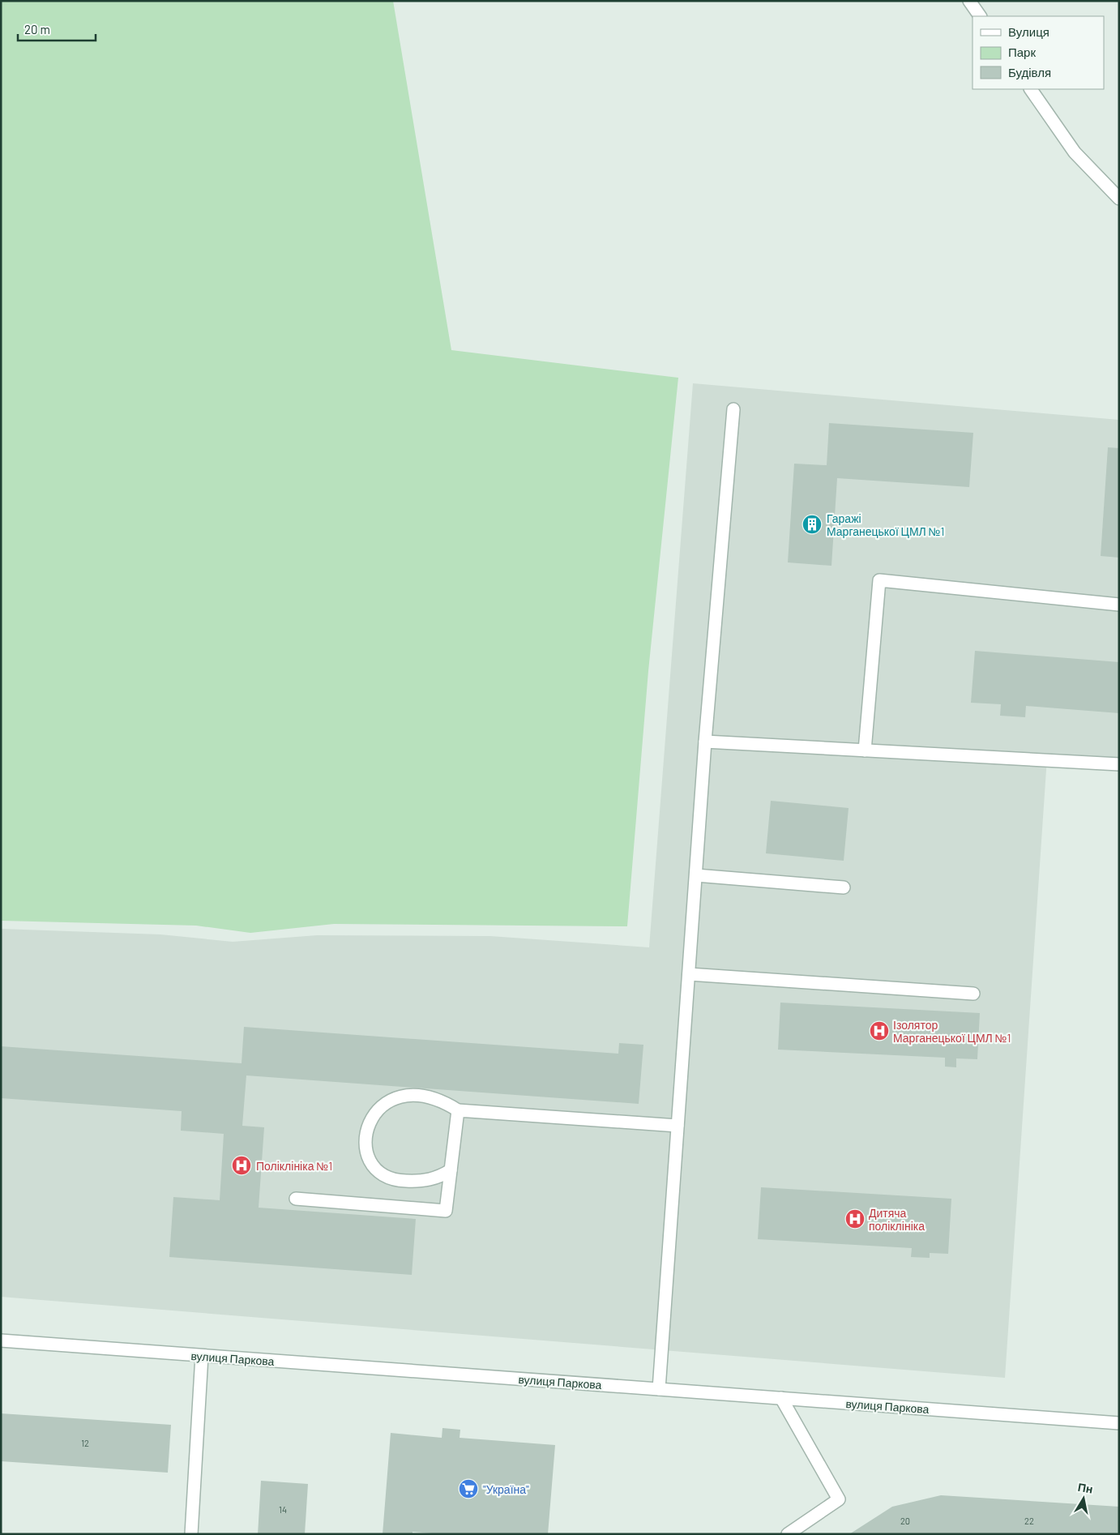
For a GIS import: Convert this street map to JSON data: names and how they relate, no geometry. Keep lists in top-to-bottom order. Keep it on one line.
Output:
{"streets":{"street":["вулиця Паркова"]},"places":{"building":["Гаражі Марганецької ЦМЛ №1"],"hospital":["Ізолятор Марганецької ЦМЛ №1","Поліклініка №1","Дитяча поліклініка"],"supermarket":["\"Україна\""]},"house_numbers":["12","14","20","22"],"legend":["Вулиця","Парк","Будівля"],"scale_bar":"20 m","north":"top"}
